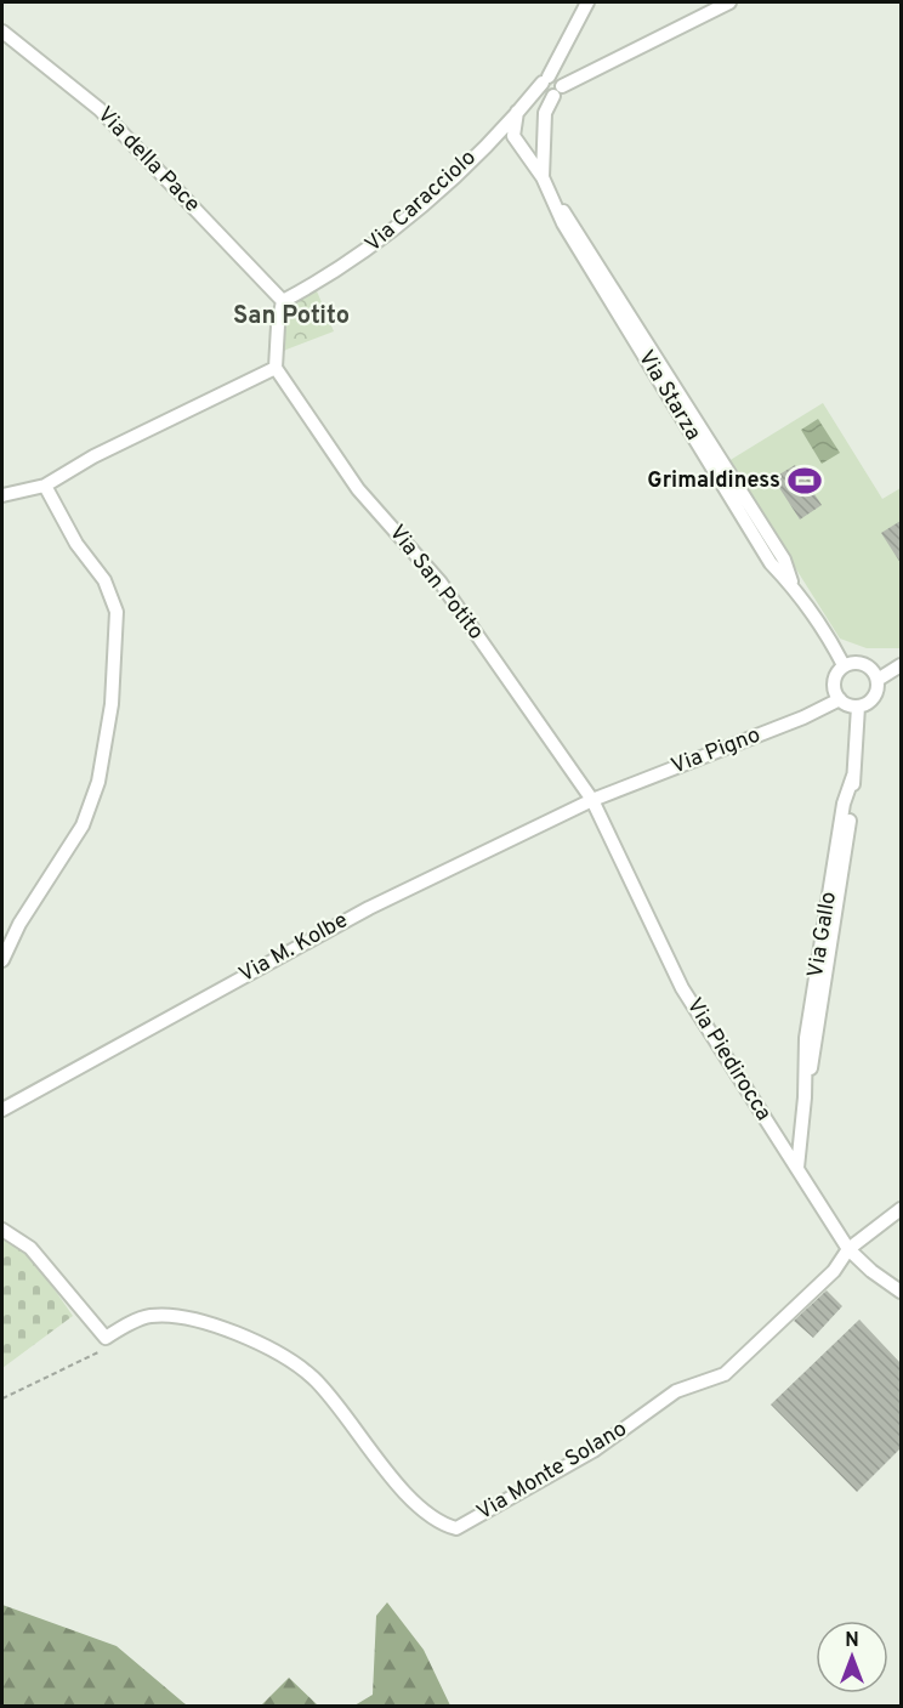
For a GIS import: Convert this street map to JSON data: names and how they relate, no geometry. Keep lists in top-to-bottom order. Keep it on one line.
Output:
{"streets":{"street":["Via della Pace","Via Caracciolo","Via Starza","Via San Potito","Via Pigno","Via Gallo","Via M. Kolbe","Via Piedirocca","Via Monte Solano"]},"crossings":[["Via della Pace","Via Caracciolo"],["Via Caracciolo","Via Starza"],["Via Starza","Via Pigno"],["Via Starza","Via Gallo"],["Via San Potito","Via Pigno"],["Via San Potito","Via M. Kolbe"],["Via San Potito","Via Piedirocca"],["Via Pigno","Via Gallo"],["Via Pigno","Via M. Kolbe"],["Via Pigno","Via Piedirocca"],["Via Gallo","Via Piedirocca"],["Via M. Kolbe","Via Piedirocca"],["Via Piedirocca","Via Monte Solano"]],"districts":["San Potito"],"places":{"sports":["Grimaldiness"]},"north":"top"}
